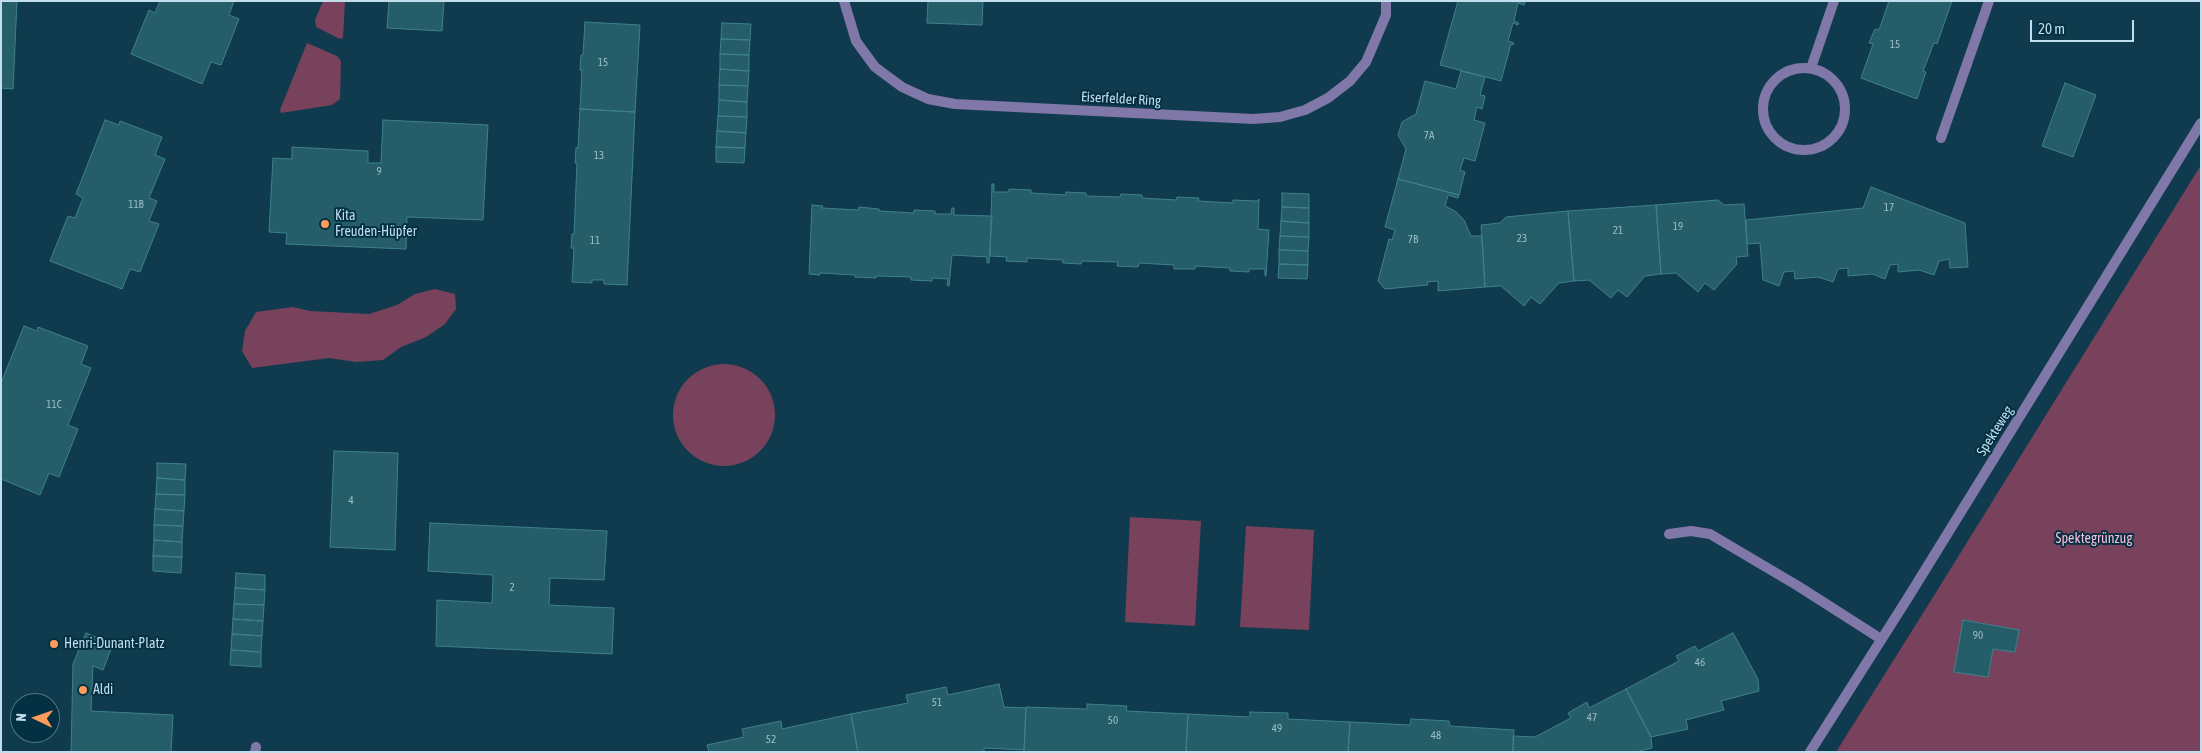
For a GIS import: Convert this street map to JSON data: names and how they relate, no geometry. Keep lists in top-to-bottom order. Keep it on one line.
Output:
{"streets":{"street":["Eiserfelder Ring","Spekteweg"]},"parks":["Spektegrünzug"],"places":["Kita Freuden-Hüpfer","Henri-Dunant-Platz","Aldi"],"house_numbers":["15","15","7A","13","9","11B","17","19","21","23","7B","11","11C","4","2","90","46","51","47","50","49","48","52"],"scale_bar":"20 m","north":"left"}
